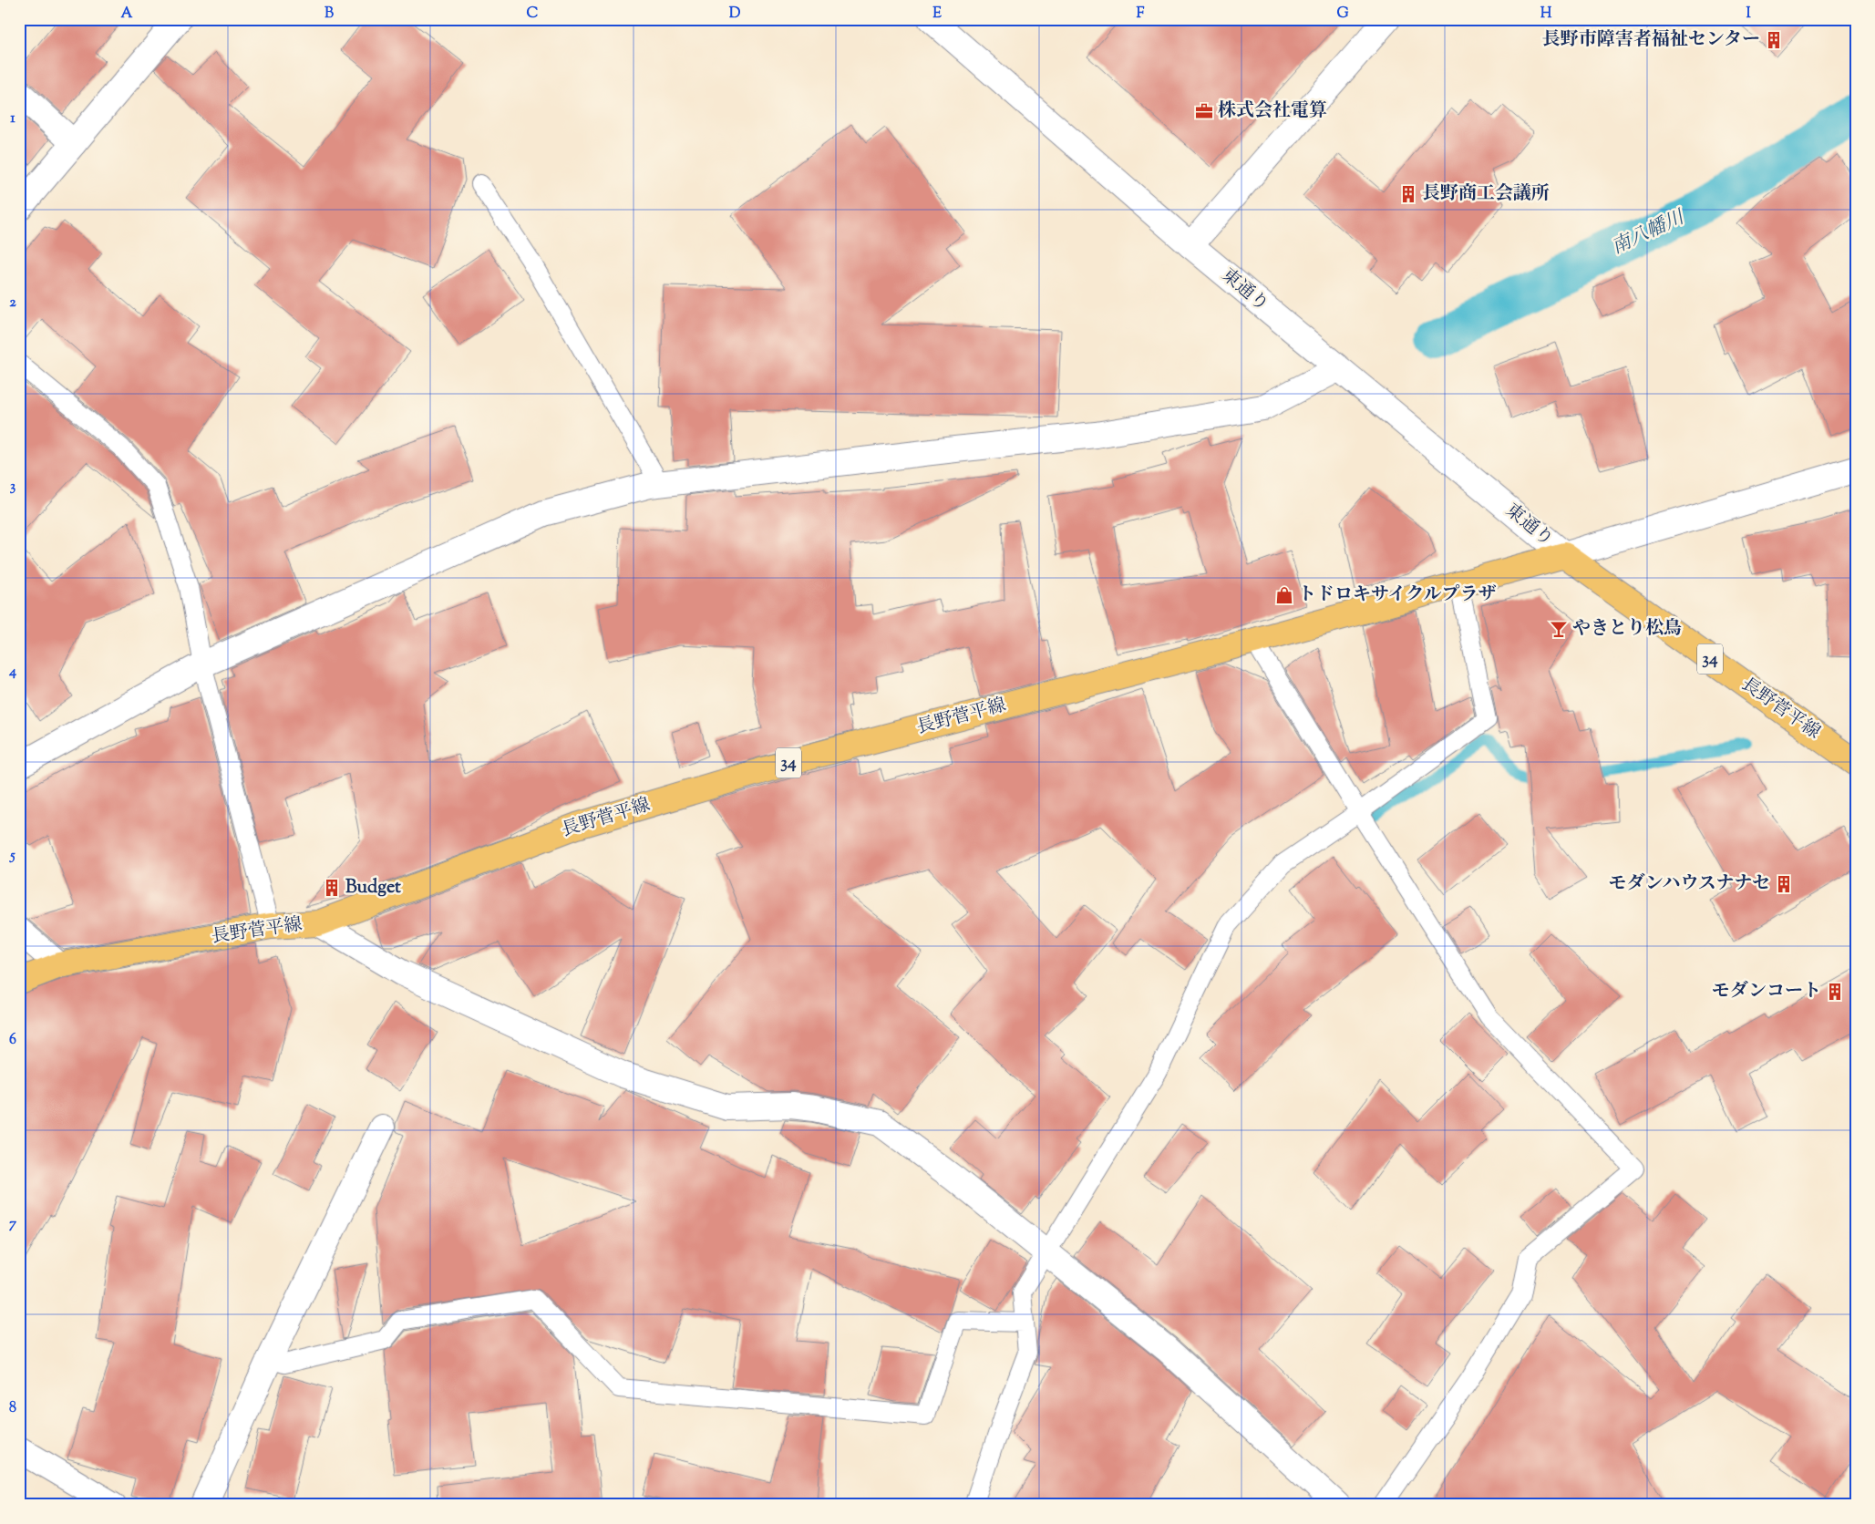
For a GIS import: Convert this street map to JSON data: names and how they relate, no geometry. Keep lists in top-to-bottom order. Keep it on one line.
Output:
{"streets":{"main road":["34","長野菅平線"],"street":["東通り"]},"crossings":[["東通り","長野菅平線"]],"water":["南八幡川"],"places":{"building":["長野市障害者福祉センター","長野商工会議所","モダンハウスナナセ","Budget","モダンコート"],"office":["株式会社電算"],"shop":["トドロキサイクルプラザ"],"bar":["やきとり松鳥"]},"grid":{"columns":["A","B","C","D","E","F","G","H","I"],"rows":["1","2","3","4","5","6","7","8"]}}
